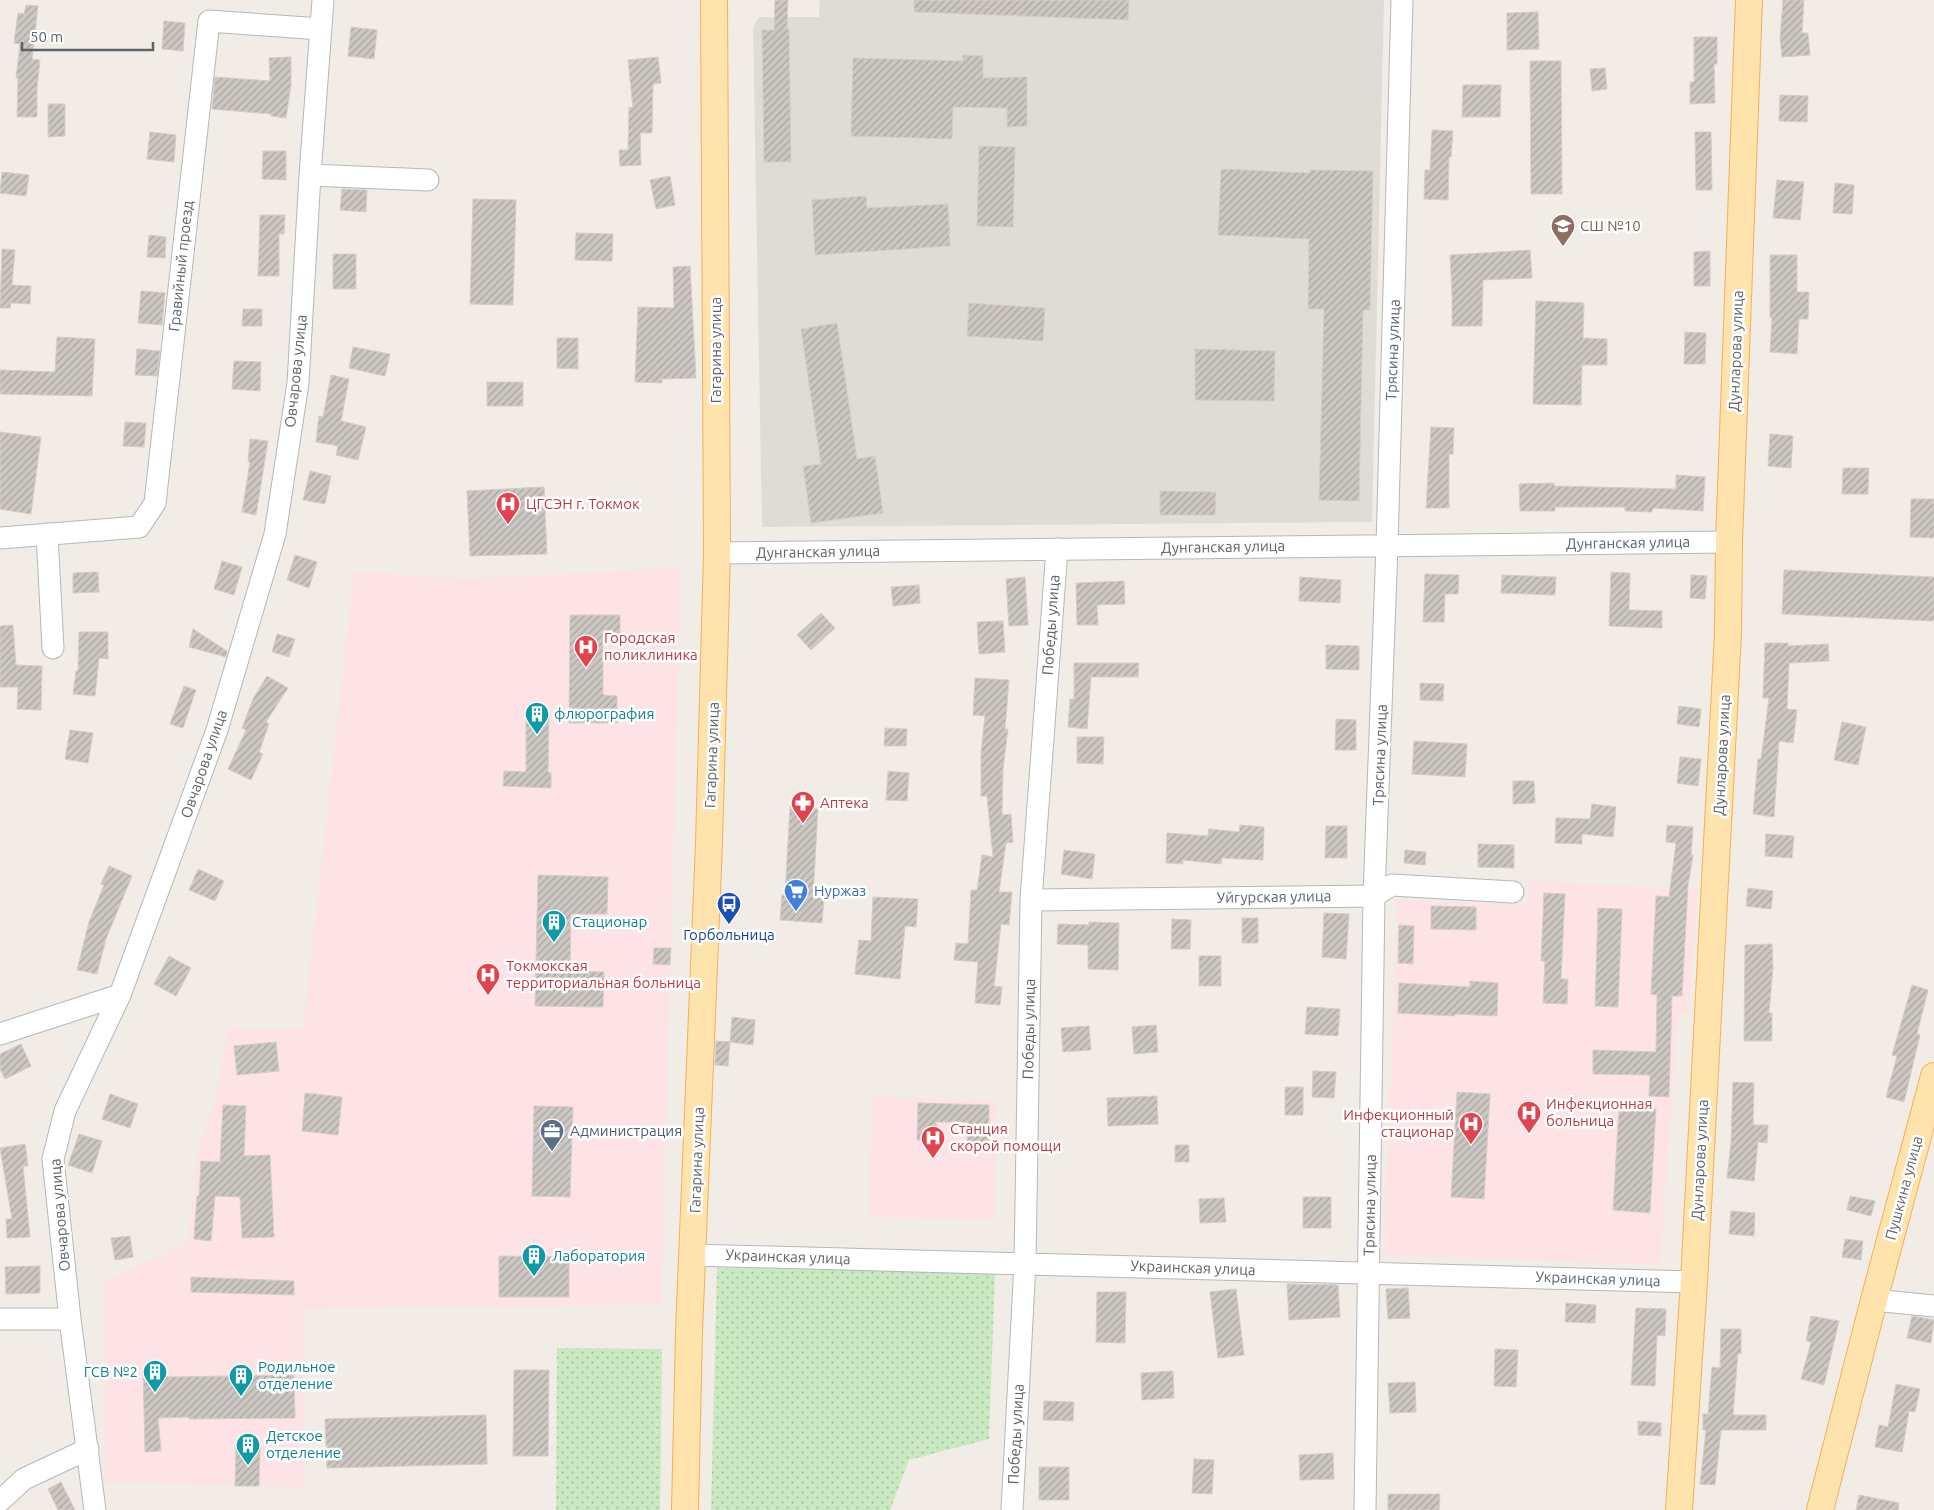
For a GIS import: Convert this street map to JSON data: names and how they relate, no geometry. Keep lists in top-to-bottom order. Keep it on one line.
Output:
{"streets":{"main road":["Гагарина улица","Дунларова улица","Пушкина улица"],"street":["Гравийный проезд","Трясина улица","Овчарова улица","Дунганская улица","Победы улица","Уйгурская улица","Украинская улица"]},"crossings":[["Гравийный проезд","Овчарова улица"],["Гагарина улица","Дунганская улица"],["Гагарина улица","Украинская улица"],["Трясина улица","Дунганская улица"],["Трясина улица","Уйгурская улица"],["Трясина улица","Украинская улица"],["Дунларова улица","Дунганская улица"],["Дунларова улица","Украинская улица"],["Дунганская улица","Победы улица"],["Победы улица","Уйгурская улица"],["Победы улица","Украинская улица"]],"places":{"school or university":["СШ №10"],"hospital":["ЦГСЭН г. Токмок","Городская поликлиника","Токмокская территориальная больница","Инфекционная больница","Инфекционный стационар","Станция скорой помощи"],"building":["флюрография","Cтационар","Лаборатория","ГСВ №2","Родильное отделение","Детское отделение"],"pharmacy":["Аптека"],"supermarket":["Нуржаз"],"bus stop":["Горбольница"],"office":["Администрация"]},"scale_bar":"50 m"}
